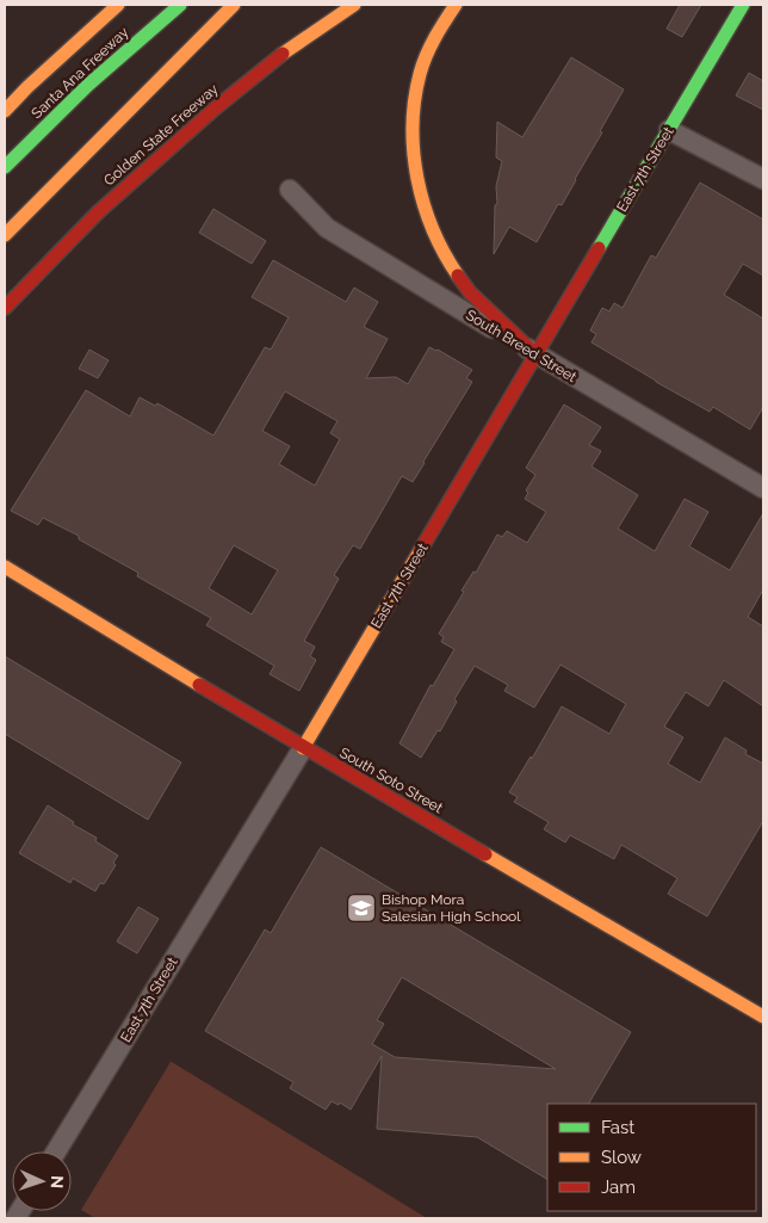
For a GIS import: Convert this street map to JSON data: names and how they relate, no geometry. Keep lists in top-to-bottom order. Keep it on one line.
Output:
{"streets":{"main road":["Santa Ana Freeway","Golden State Freeway","East 7th Street","South Soto Street"],"street":["South Breed Street"]},"crossings":[["East 7th Street","South Breed Street"],["East 7th Street","South Soto Street"]],"places":{"school or university":["Bishop Mora Salesian High School"]},"legend":["Fast","Slow","Jam"],"north":"right"}
